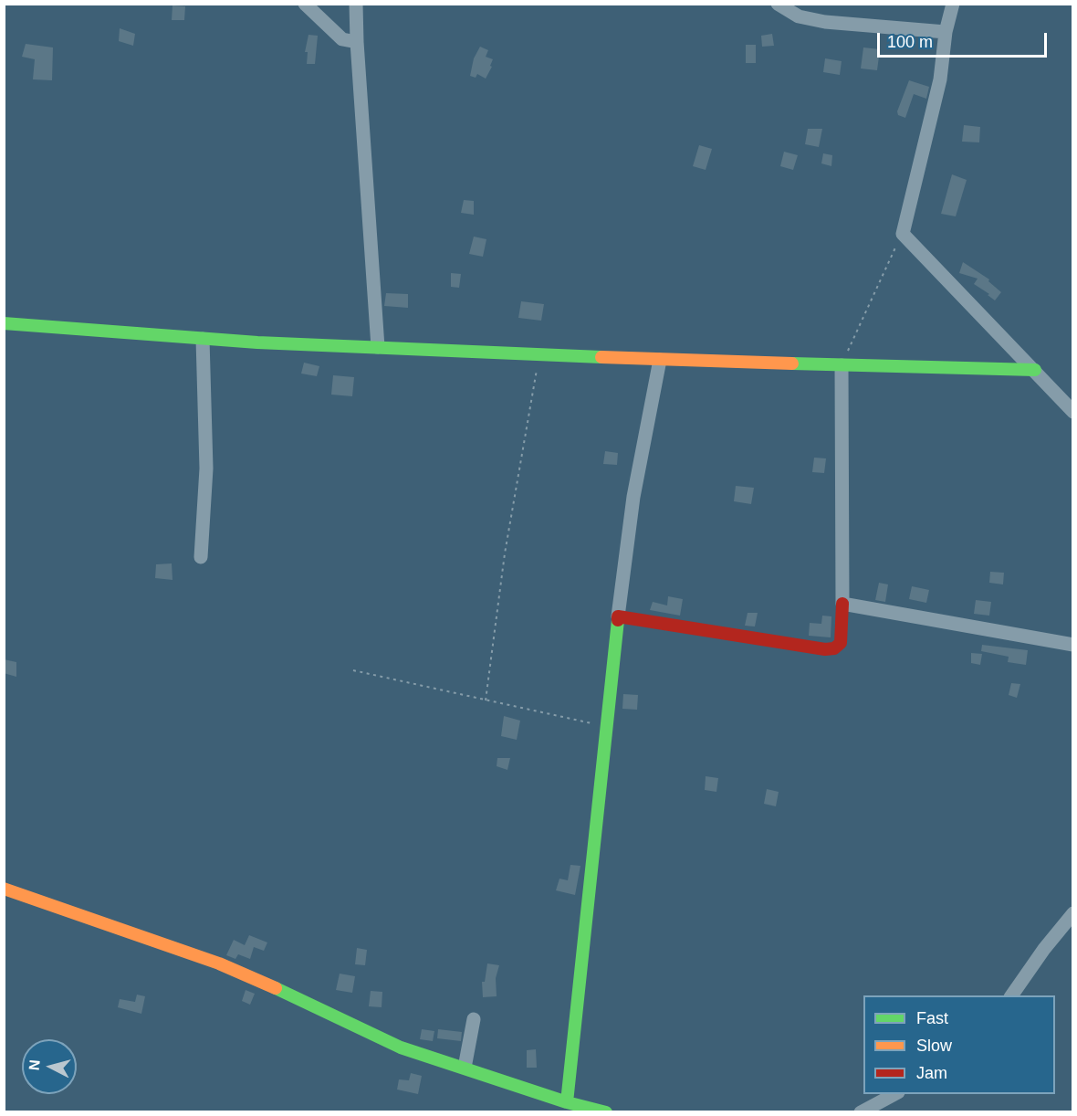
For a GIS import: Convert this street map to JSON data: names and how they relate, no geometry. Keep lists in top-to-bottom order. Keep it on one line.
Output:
{"legend":["Fast","Slow","Jam"],"scale_bar":"100 m","north":"left"}
